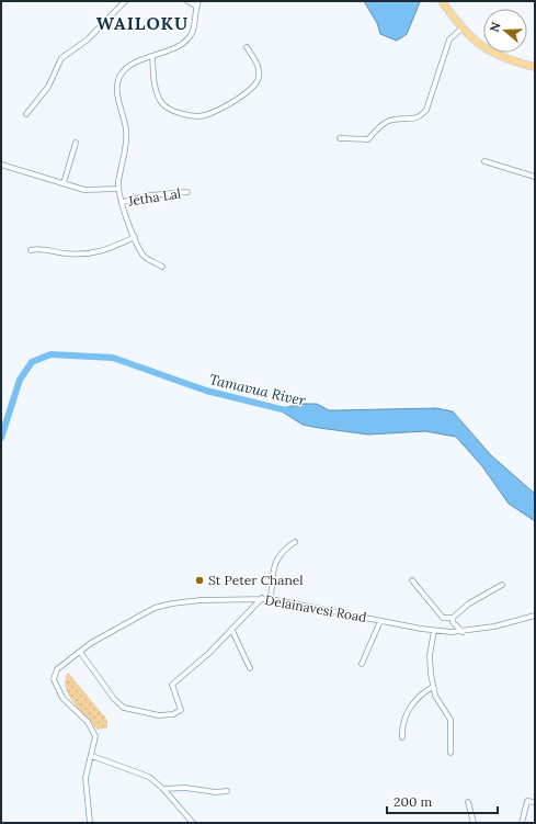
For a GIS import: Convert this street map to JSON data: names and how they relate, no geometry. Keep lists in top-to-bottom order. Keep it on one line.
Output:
{"streets":{"street":["Jetha Lal","Delainavesi Road"]},"districts":["WAILOKU"],"water":["Tamavua River"],"places":["St Peter Chanel"],"scale_bar":"200 m","north":"left"}
